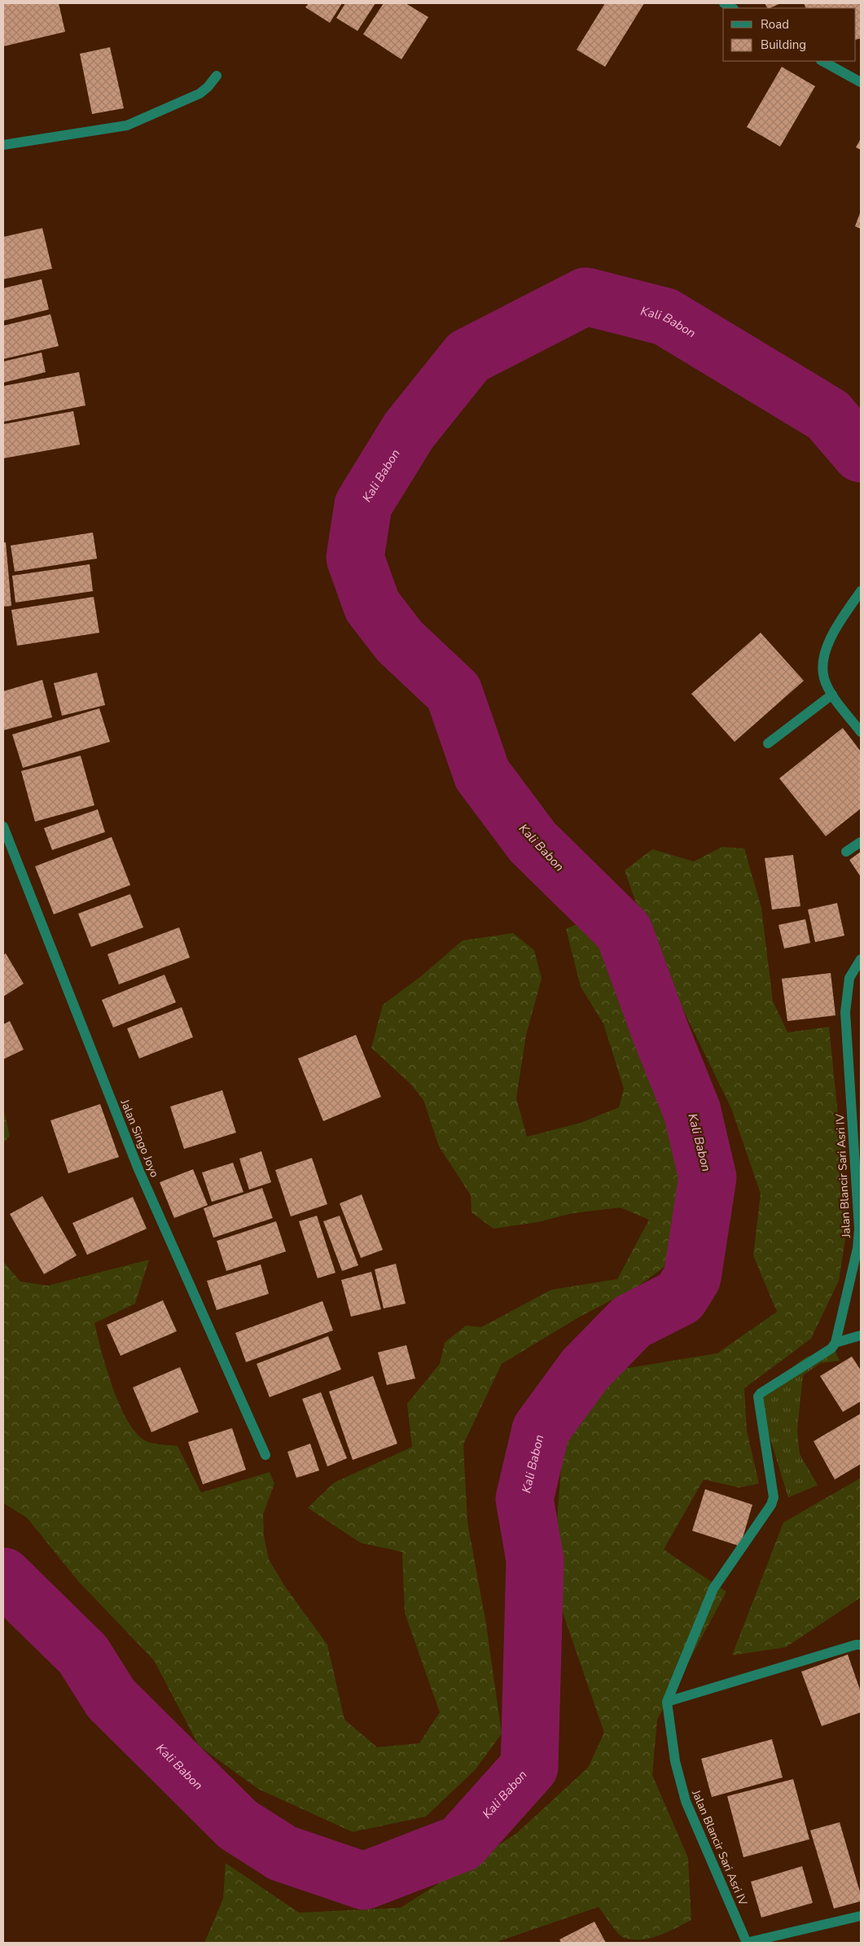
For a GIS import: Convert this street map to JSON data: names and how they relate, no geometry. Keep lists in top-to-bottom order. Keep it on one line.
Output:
{"streets":{"street":["Jalan Singo Joyo","Jalan Blancir Sari Asri IV"]},"water":["Kali Babon"],"legend":["Road","Building"]}
